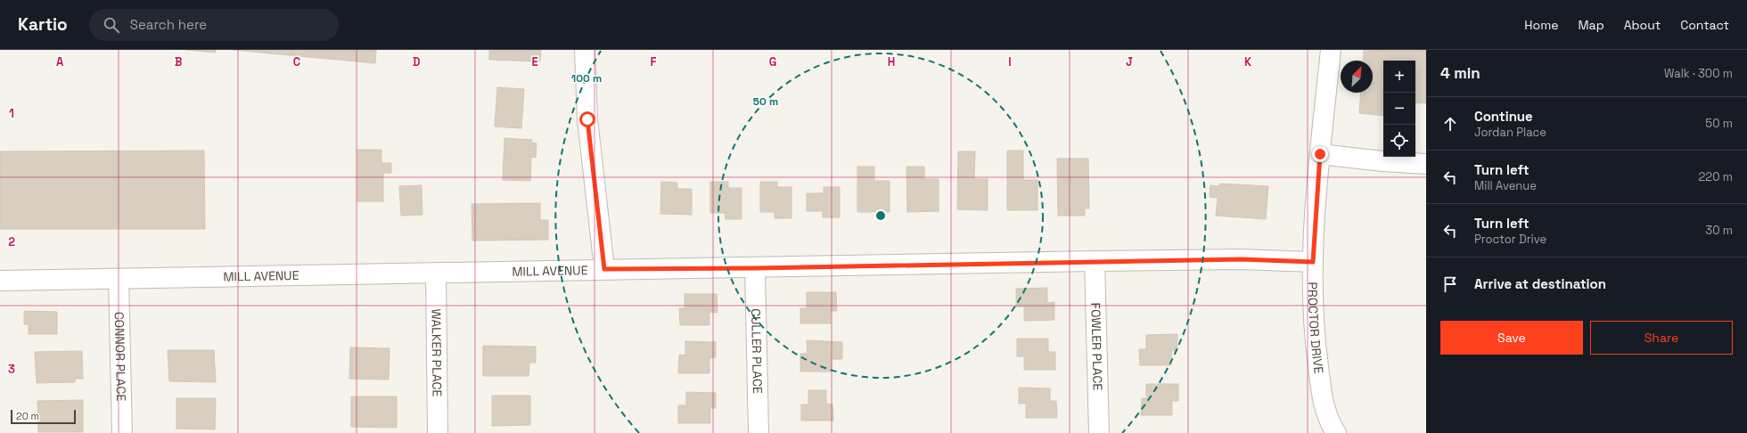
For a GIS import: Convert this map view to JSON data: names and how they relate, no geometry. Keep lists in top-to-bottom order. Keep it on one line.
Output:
{"streets":{"street":["MILL AVENUE","PROCTOR DRIVE","FOWLER PLACE","CULLER PLACE","WALKER PLACE","CONNOR PLACE"]},"crossings":[["MILL AVENUE","PROCTOR DRIVE"],["MILL AVENUE","FOWLER PLACE"],["MILL AVENUE","CULLER PLACE"],["MILL AVENUE","WALKER PLACE"],["MILL AVENUE","CONNOR PLACE"]],"scale_bar":"20 m","north":"top right","page":{"header":"Kartio","search":"Search here","nav":["Home","Map","About","Contact"],"heading":["4 min","Walk · 300 m"],"map_buttons":["+","−"],"list":[["Continue","Jordan Place","50 m"],["Turn left","Mill Avenue","220 m"],["Turn left","Proctor Drive","30 m"],"Arrive at destination"],"buttons":["Save","Share"],"scale":"20 m"},"grid":{"columns":["A","B","C","D","E","F","G","H","I","J","K"],"rows":["1","2","3"]},"rings":["100 m","50 m"]}
